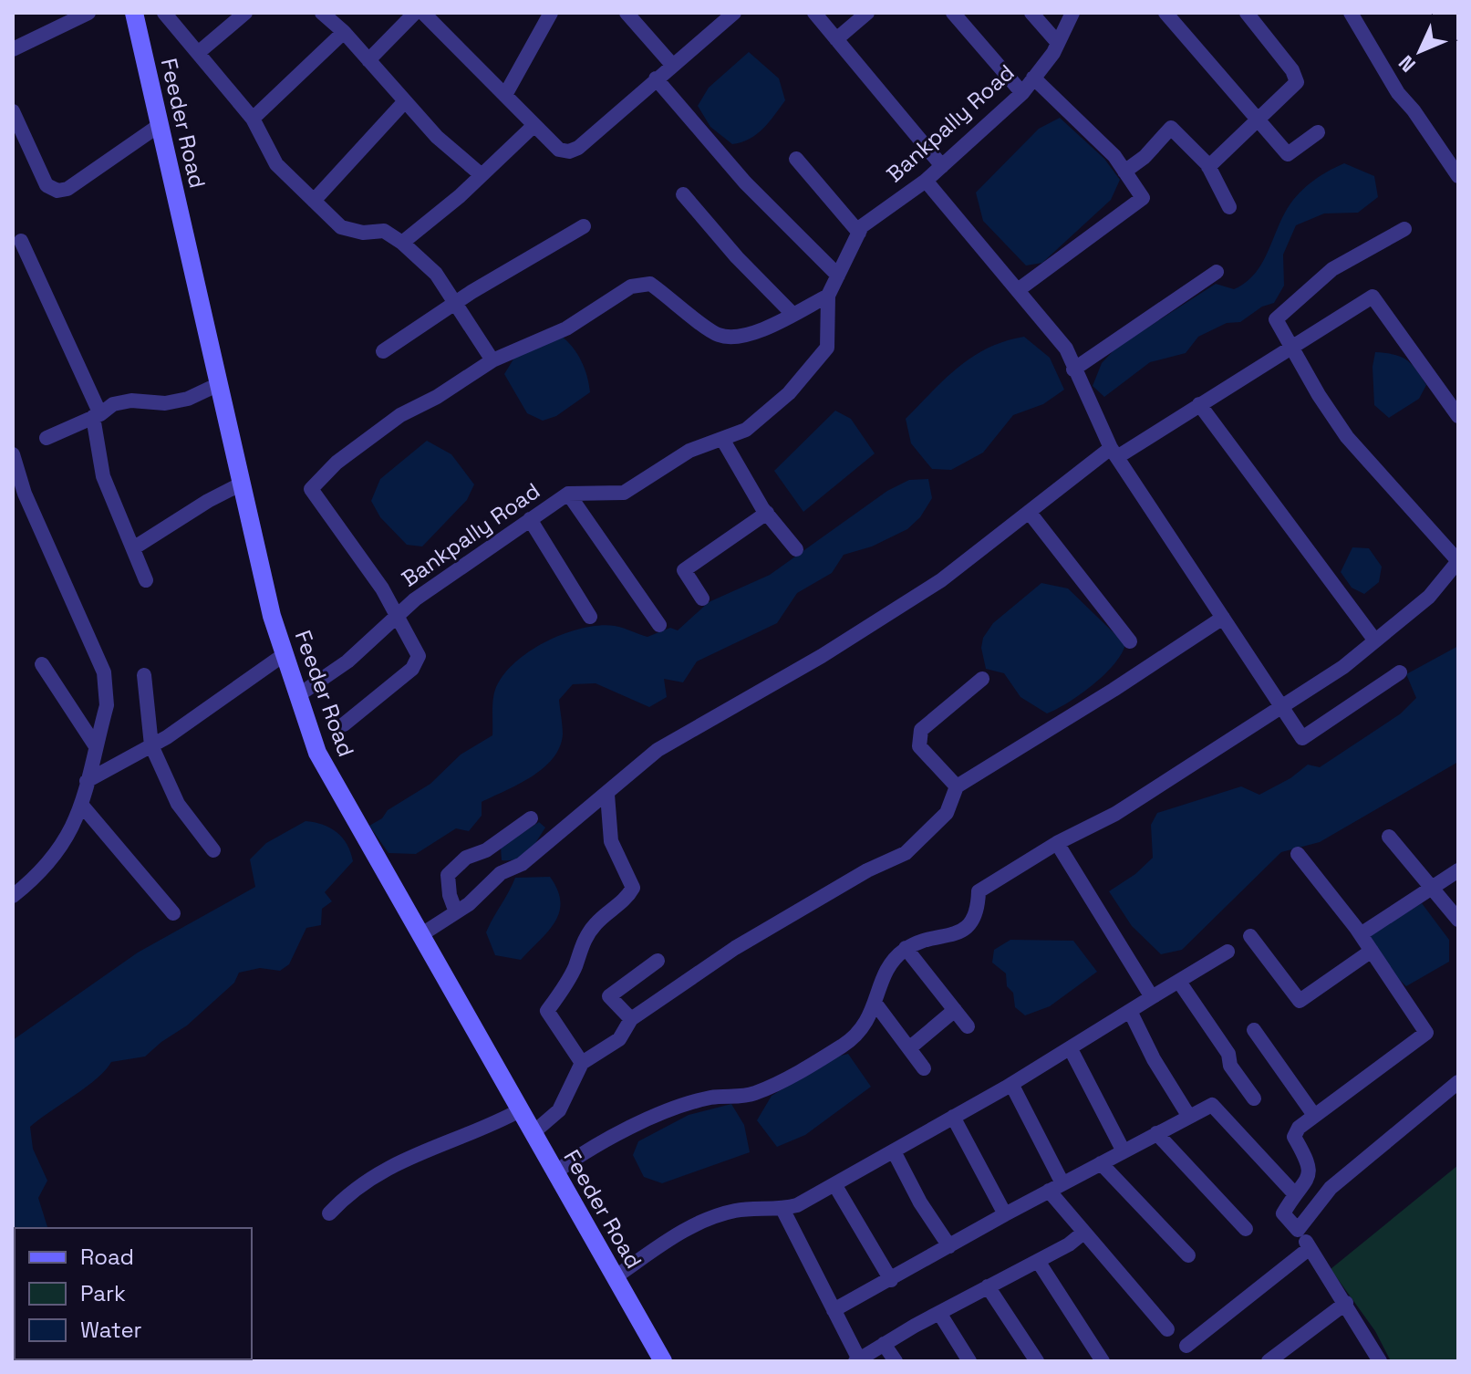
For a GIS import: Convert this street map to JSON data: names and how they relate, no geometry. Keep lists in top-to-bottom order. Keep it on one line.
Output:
{"streets":{"street":["Feeder Road","Bankpally Road"]},"crossings":[["Feeder Road","Bankpally Road"]],"legend":["Road","Park","Water"],"north":"bottom left"}
